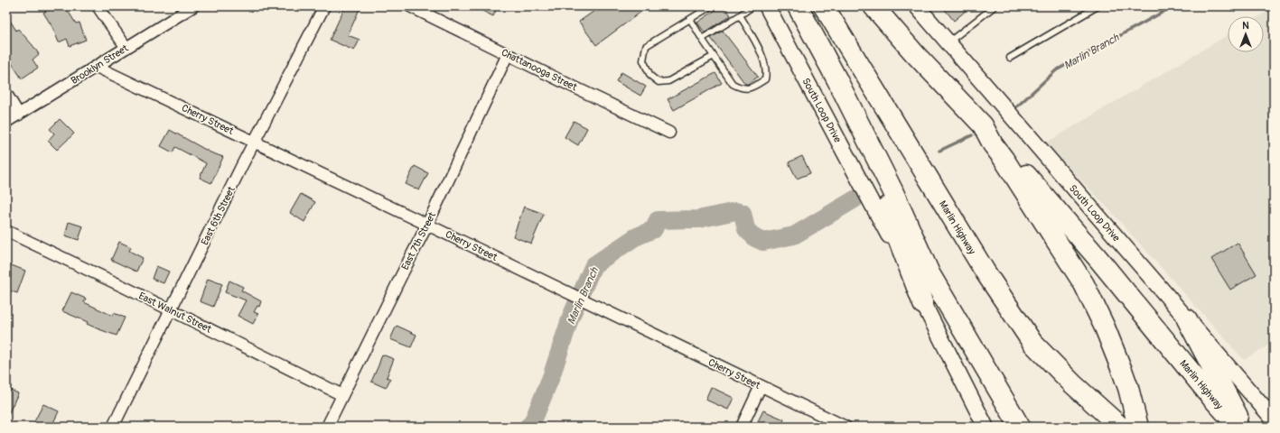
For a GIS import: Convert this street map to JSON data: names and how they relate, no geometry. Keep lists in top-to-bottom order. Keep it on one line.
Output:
{"streets":{"highway":["Marlin Highway"],"street":["Brooklyn Street","Chattanooga Street","South Loop Drive","Cherry Street","East 6th Street","East 7th Street","East Walnut Street"]},"crossings":[["Brooklyn Street","Cherry Street"],["Chattanooga Street","East 7th Street"],["Cherry Street","East 6th Street"],["Cherry Street","East 7th Street"],["East 6th Street","East Walnut Street"],["East 7th Street","East Walnut Street"]],"water":["Marlin Branch"],"north":"top"}
